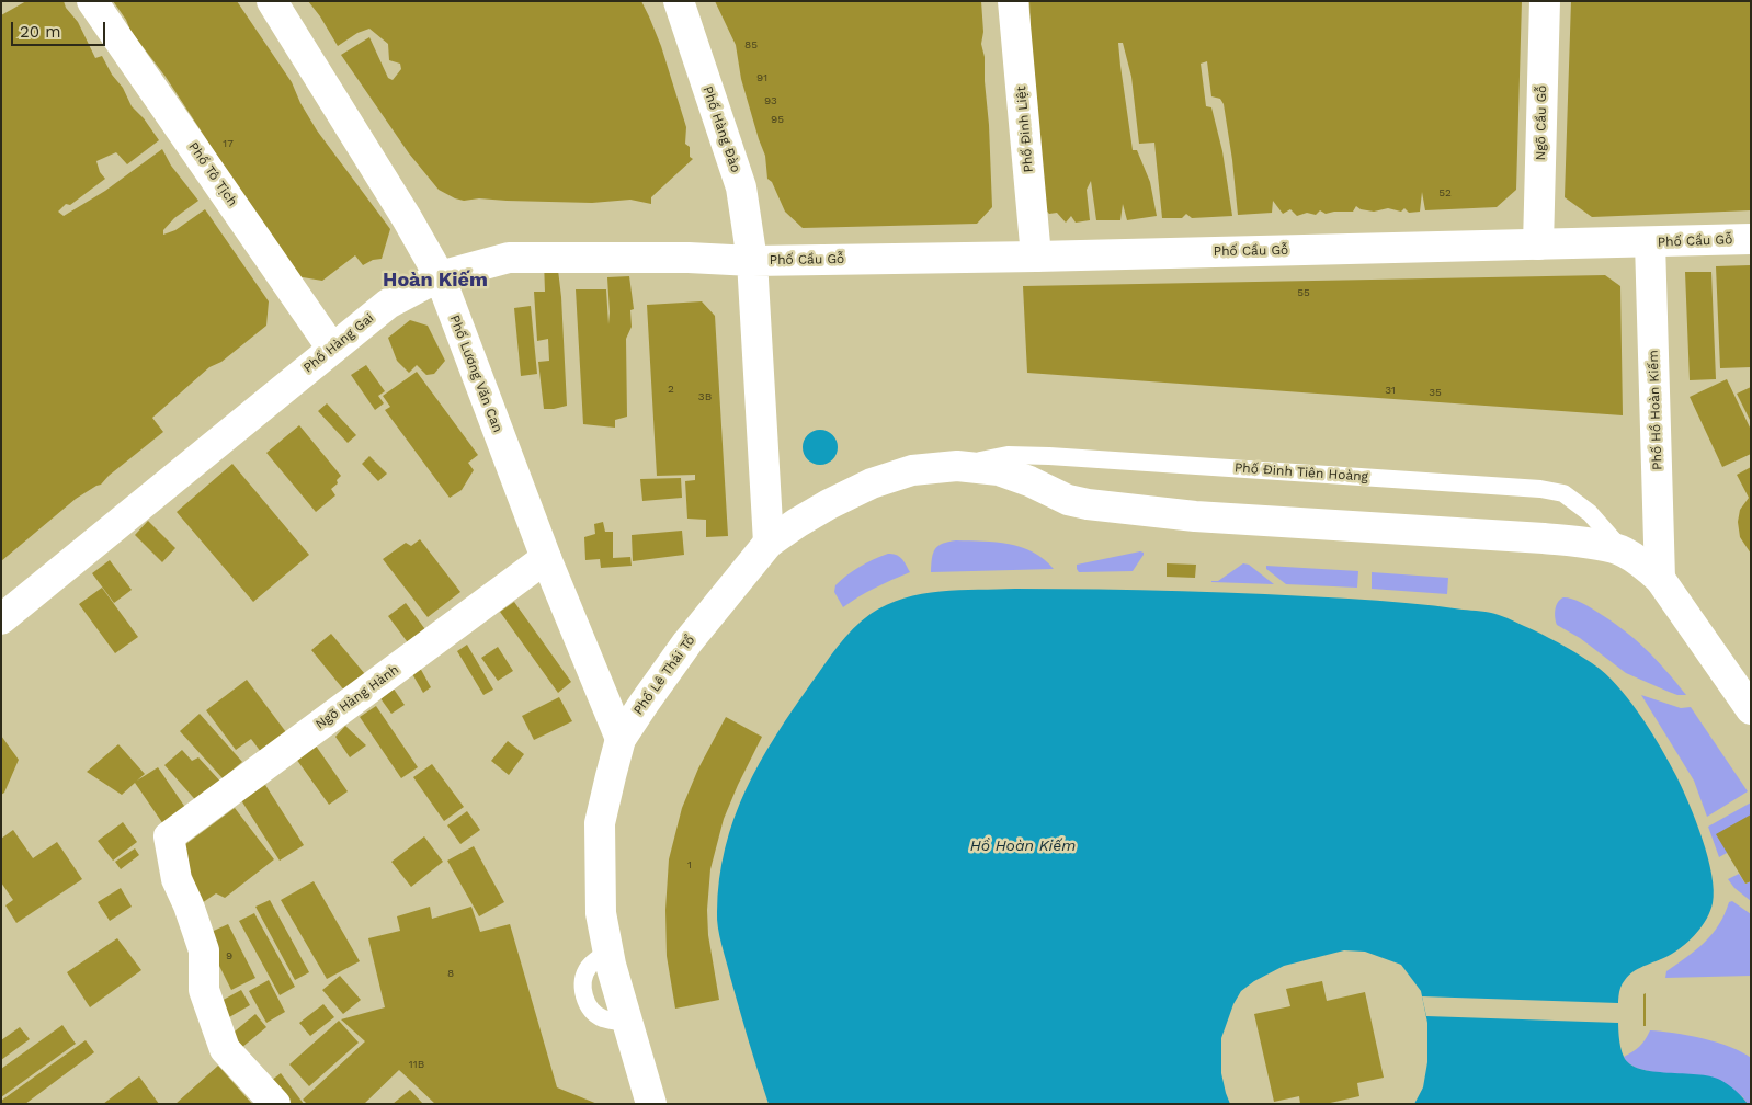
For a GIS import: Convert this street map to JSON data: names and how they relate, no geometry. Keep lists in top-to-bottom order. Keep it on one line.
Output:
{"streets":{"street":["Ngõ Cầu Gỗ","Phố Hàng Đào","Phố Đinh Liệt","Phố Tô Tịch","Phố Cầu Gỗ","Phố Hàng Gai","Phố Lương Văn Can","Phố Hồ Hoàn Kiếm","Phố Đinh Tiên Hoàng","Phố Lê Thái Tổ","Ngõ Hàng Hành"]},"crossings":[["Ngõ Cầu Gỗ","Phố Cầu Gỗ"],["Phố Hàng Đào","Phố Cầu Gỗ"],["Phố Hàng Đào","Phố Hàng Gai"],["Phố Đinh Liệt","Phố Cầu Gỗ"],["Phố Tô Tịch","Phố Hàng Gai"],["Phố Cầu Gỗ","Phố Hàng Gai"],["Phố Cầu Gỗ","Phố Hồ Hoàn Kiếm"],["Phố Hàng Gai","Phố Lương Văn Can"],["Phố Lương Văn Can","Phố Lê Thái Tổ"],["Phố Lương Văn Can","Ngõ Hàng Hành"],["Phố Hồ Hoàn Kiếm","Phố Đinh Tiên Hoàng"],["Phố Đinh Tiên Hoàng","Phố Lê Thái Tổ"]],"districts":["Hoàn Kiếm"],"water":["Hồ Hoàn Kiếm"],"house_numbers":["85","91","93","95","17","52","55","2","31","35","3B","1","9","8","11B"],"scale_bar":"20 m"}
